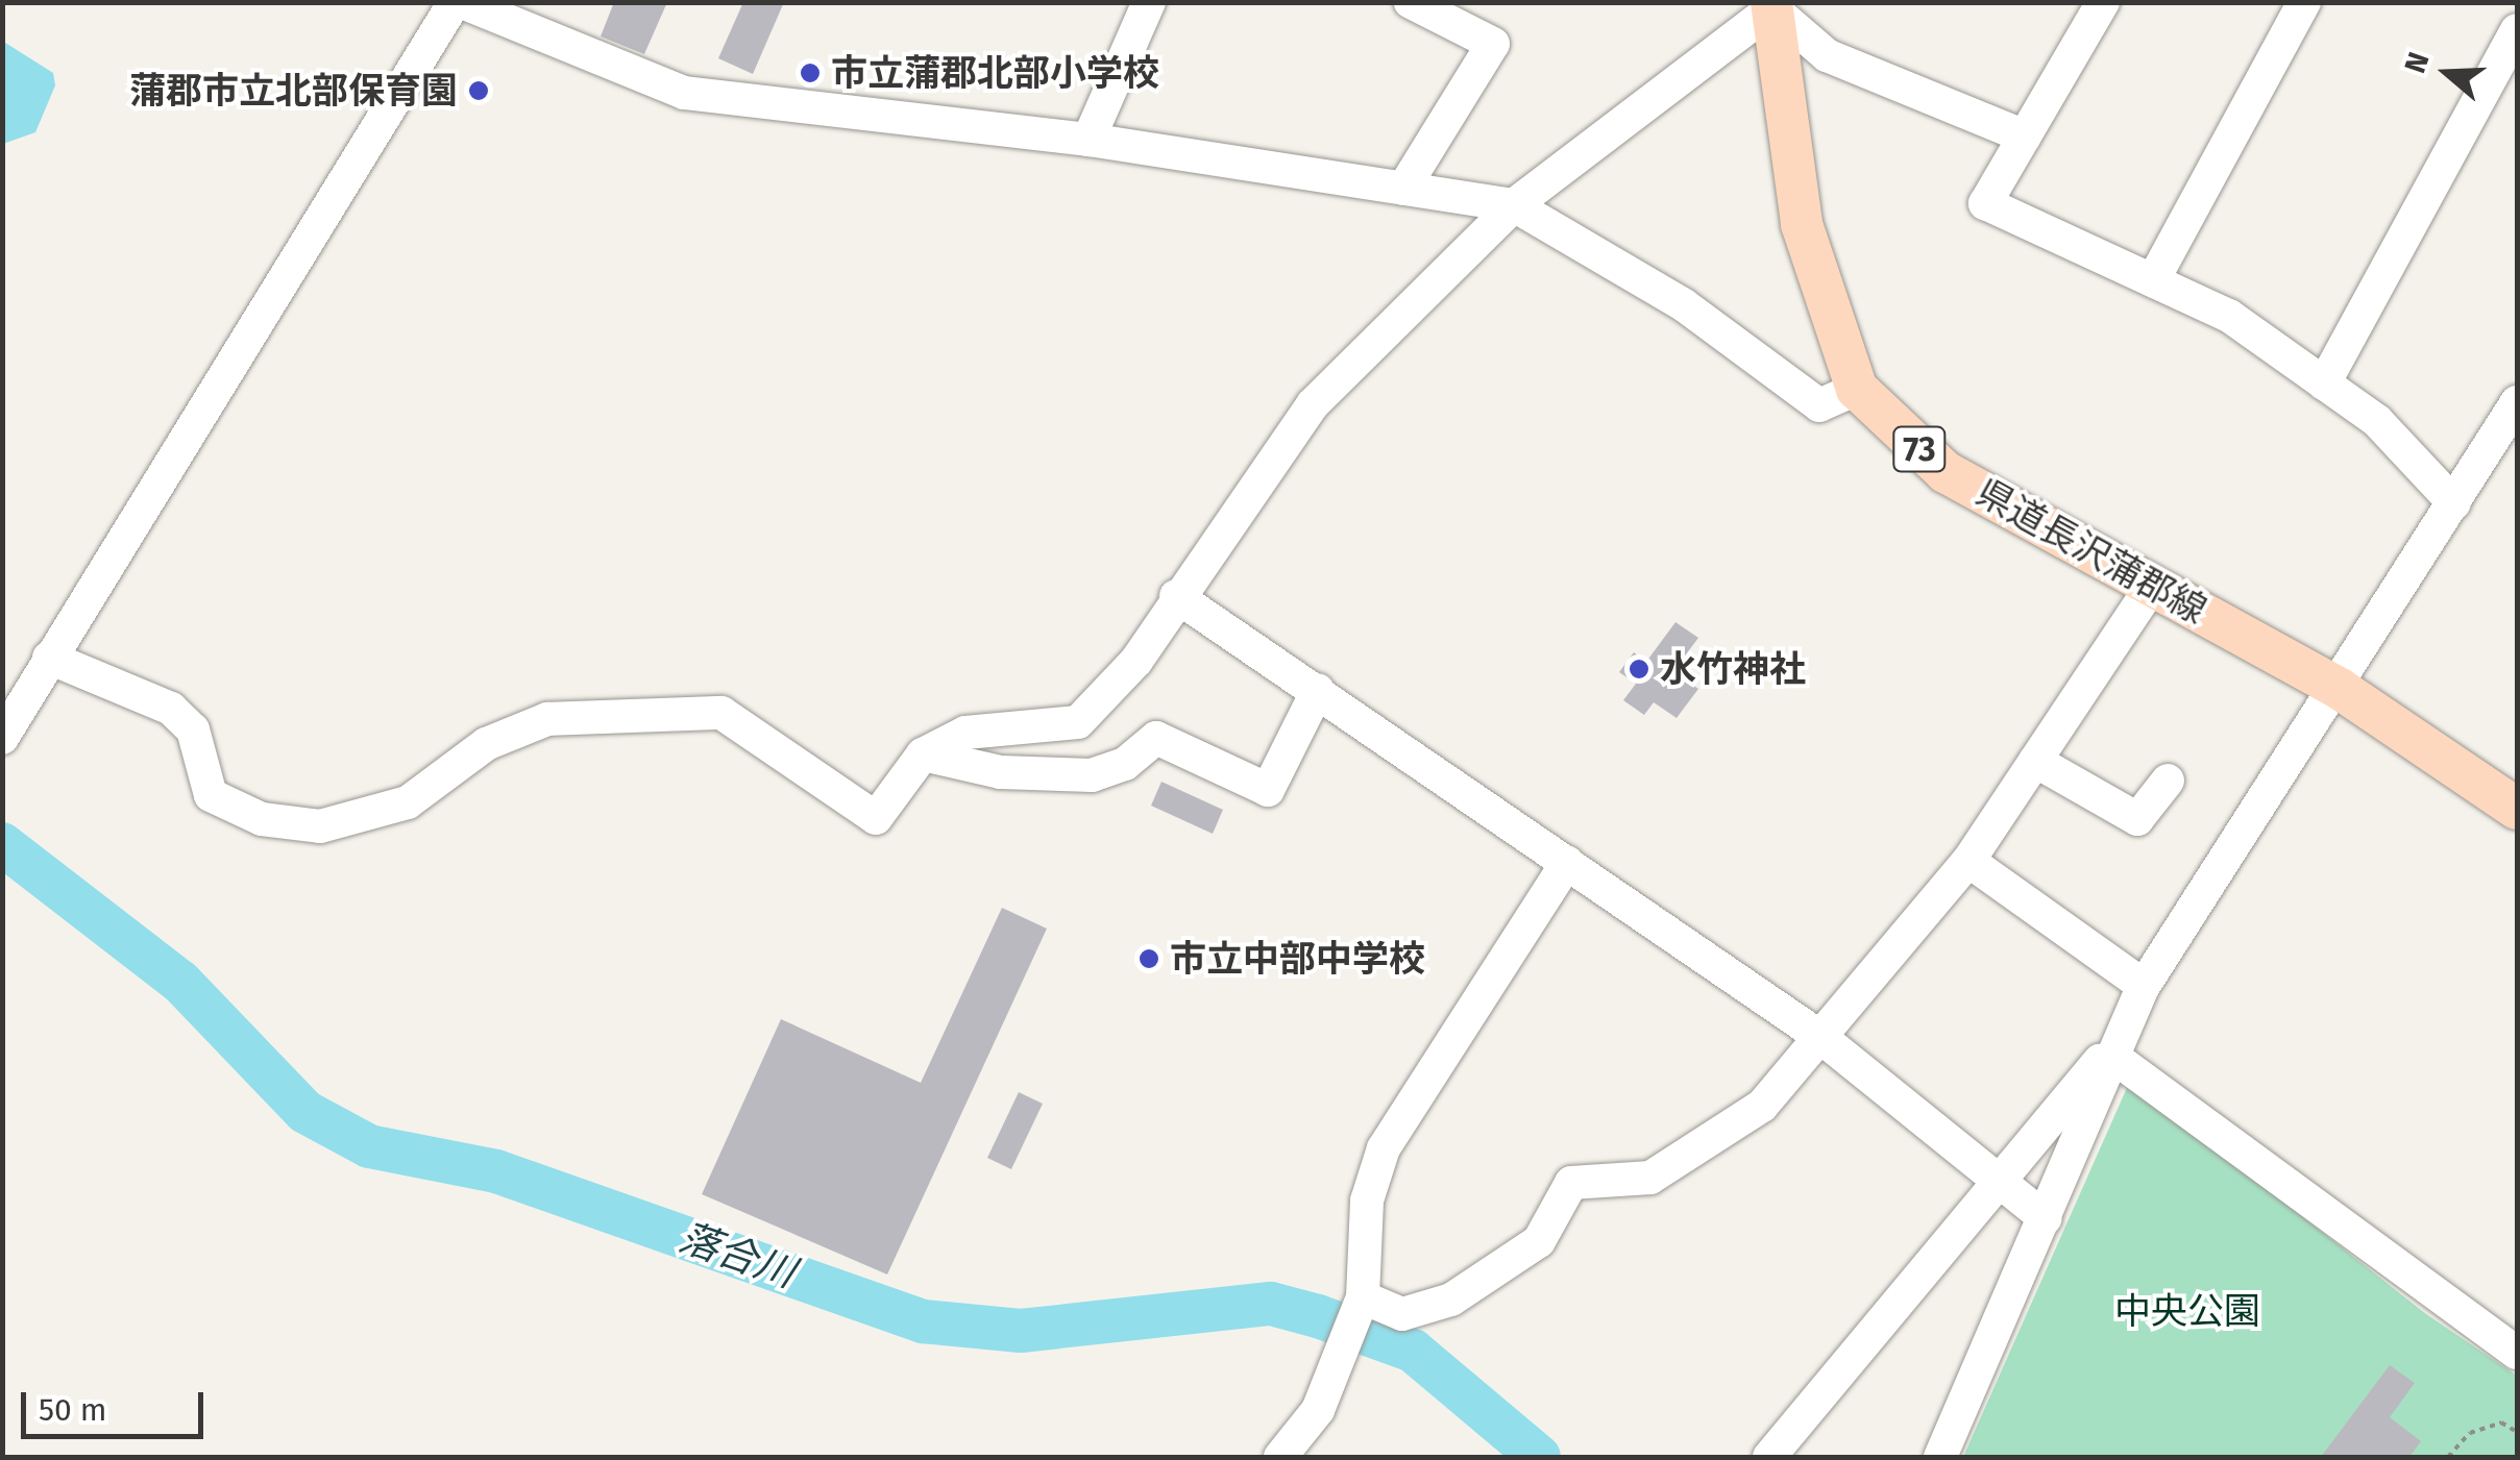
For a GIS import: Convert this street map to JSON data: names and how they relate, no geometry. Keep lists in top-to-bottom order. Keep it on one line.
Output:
{"streets":{"main road":["73","県道長沢蒲郡線"]},"water":["落合川"],"parks":["中央公園"],"places":["市立蒲郡北部小学校","蒲郡市立北部保育園","水竹神社","市立中部中学校"],"scale_bar":"50 m","north":"left"}
